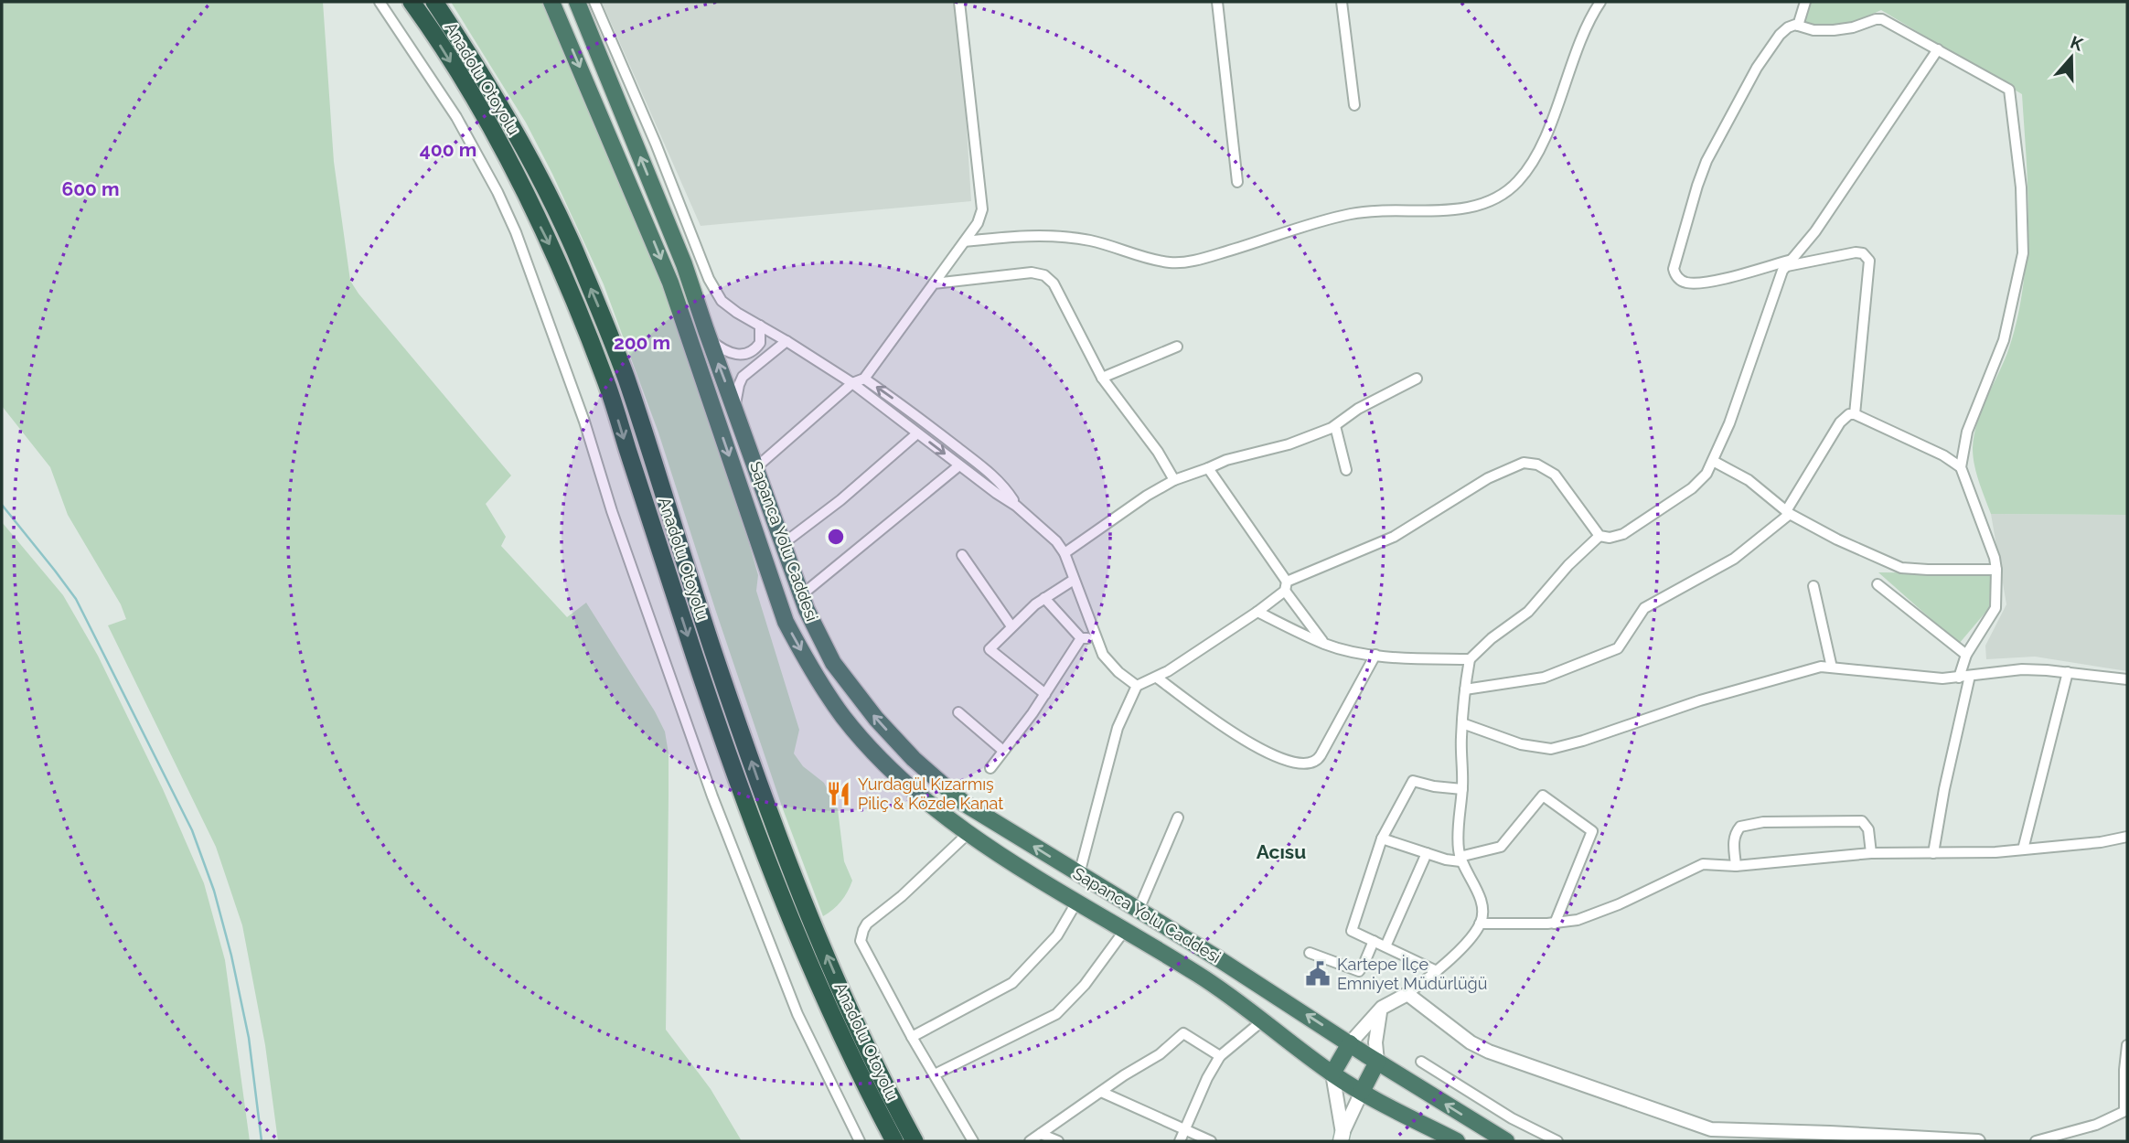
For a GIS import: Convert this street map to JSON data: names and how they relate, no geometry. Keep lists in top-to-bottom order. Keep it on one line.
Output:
{"streets":{"highway":["Anadolu Otoyolu","Sapanca Yolu Caddesi"]},"districts":["Acısu"],"places":{"restaurant":["Yurdagül Kızarmış Piliç & Közde Kanat"],"public building":["Kartepe İlçe Emniyet Müdürlüğü"]},"north":"top","rings":["400 m","600 m","200 m"]}
